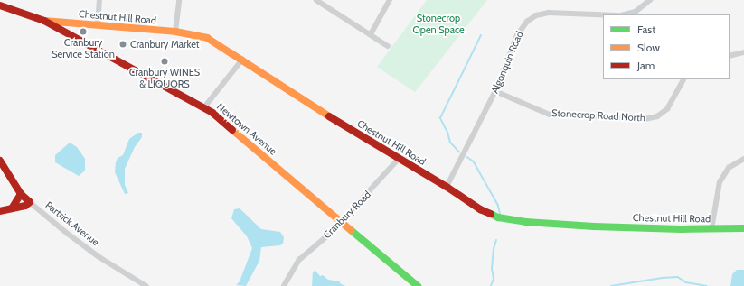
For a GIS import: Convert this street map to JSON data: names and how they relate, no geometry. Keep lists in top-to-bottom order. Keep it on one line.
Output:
{"streets":{"main road":["Chestnut Hill Road","Newtown Avenue","Partrick Avenue"],"street":["Algonquin Road","Stonecrop Road North","Cranbury Road"]},"crossings":[["Chestnut Hill Road","Algonquin Road"],["Chestnut Hill Road","Newtown Avenue"],["Chestnut Hill Road","Cranbury Road"],["Algonquin Road","Stonecrop Road North"],["Newtown Avenue","Cranbury Road"]],"parks":["Stonecrop Open Space"],"places":["Cranbury Service Station","Cranbury Market","Cranbury WINES & LIQUORS"],"legend":["Fast","Slow","Jam"]}
